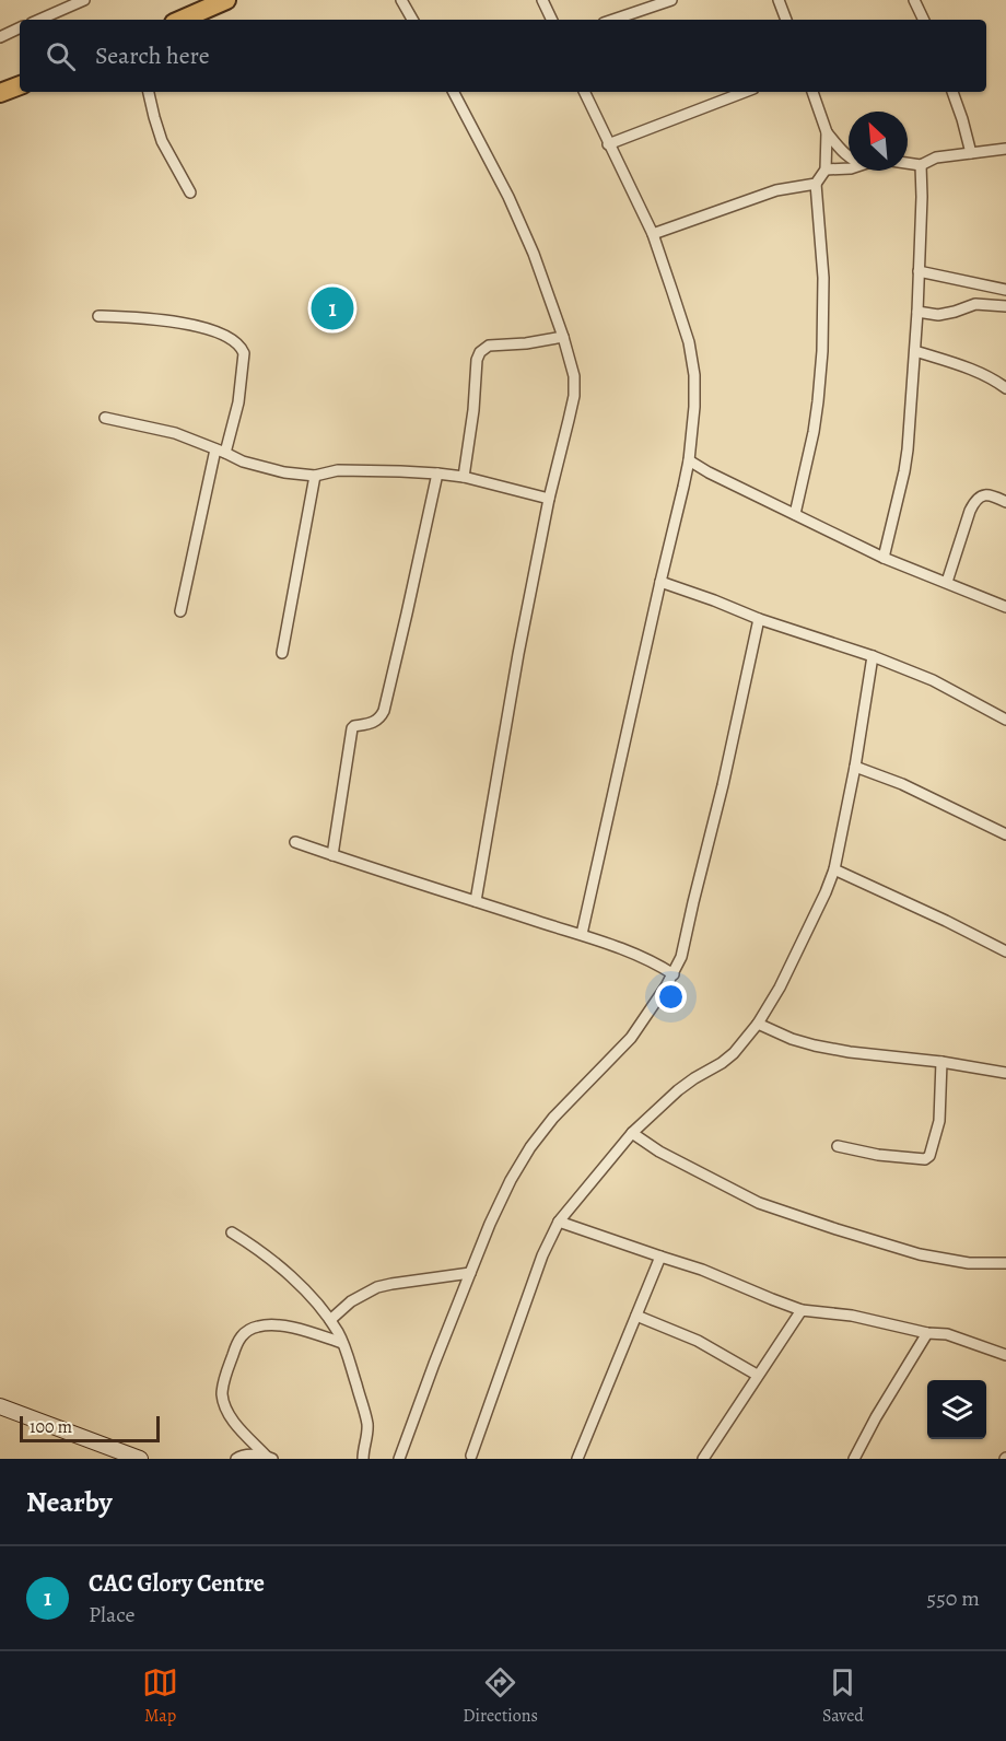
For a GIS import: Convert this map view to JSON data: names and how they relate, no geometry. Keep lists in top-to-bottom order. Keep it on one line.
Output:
{"scale_bar":"100 m","north":"top left","page":{"search":"Search here","pins":"1","scale":"100 m","heading":"Nearby","list":[{"mark":"1","name":"CAC Glory Centre","note":"Place","value":"550 m"}],"nav":["Map","Directions","Saved"]}}
